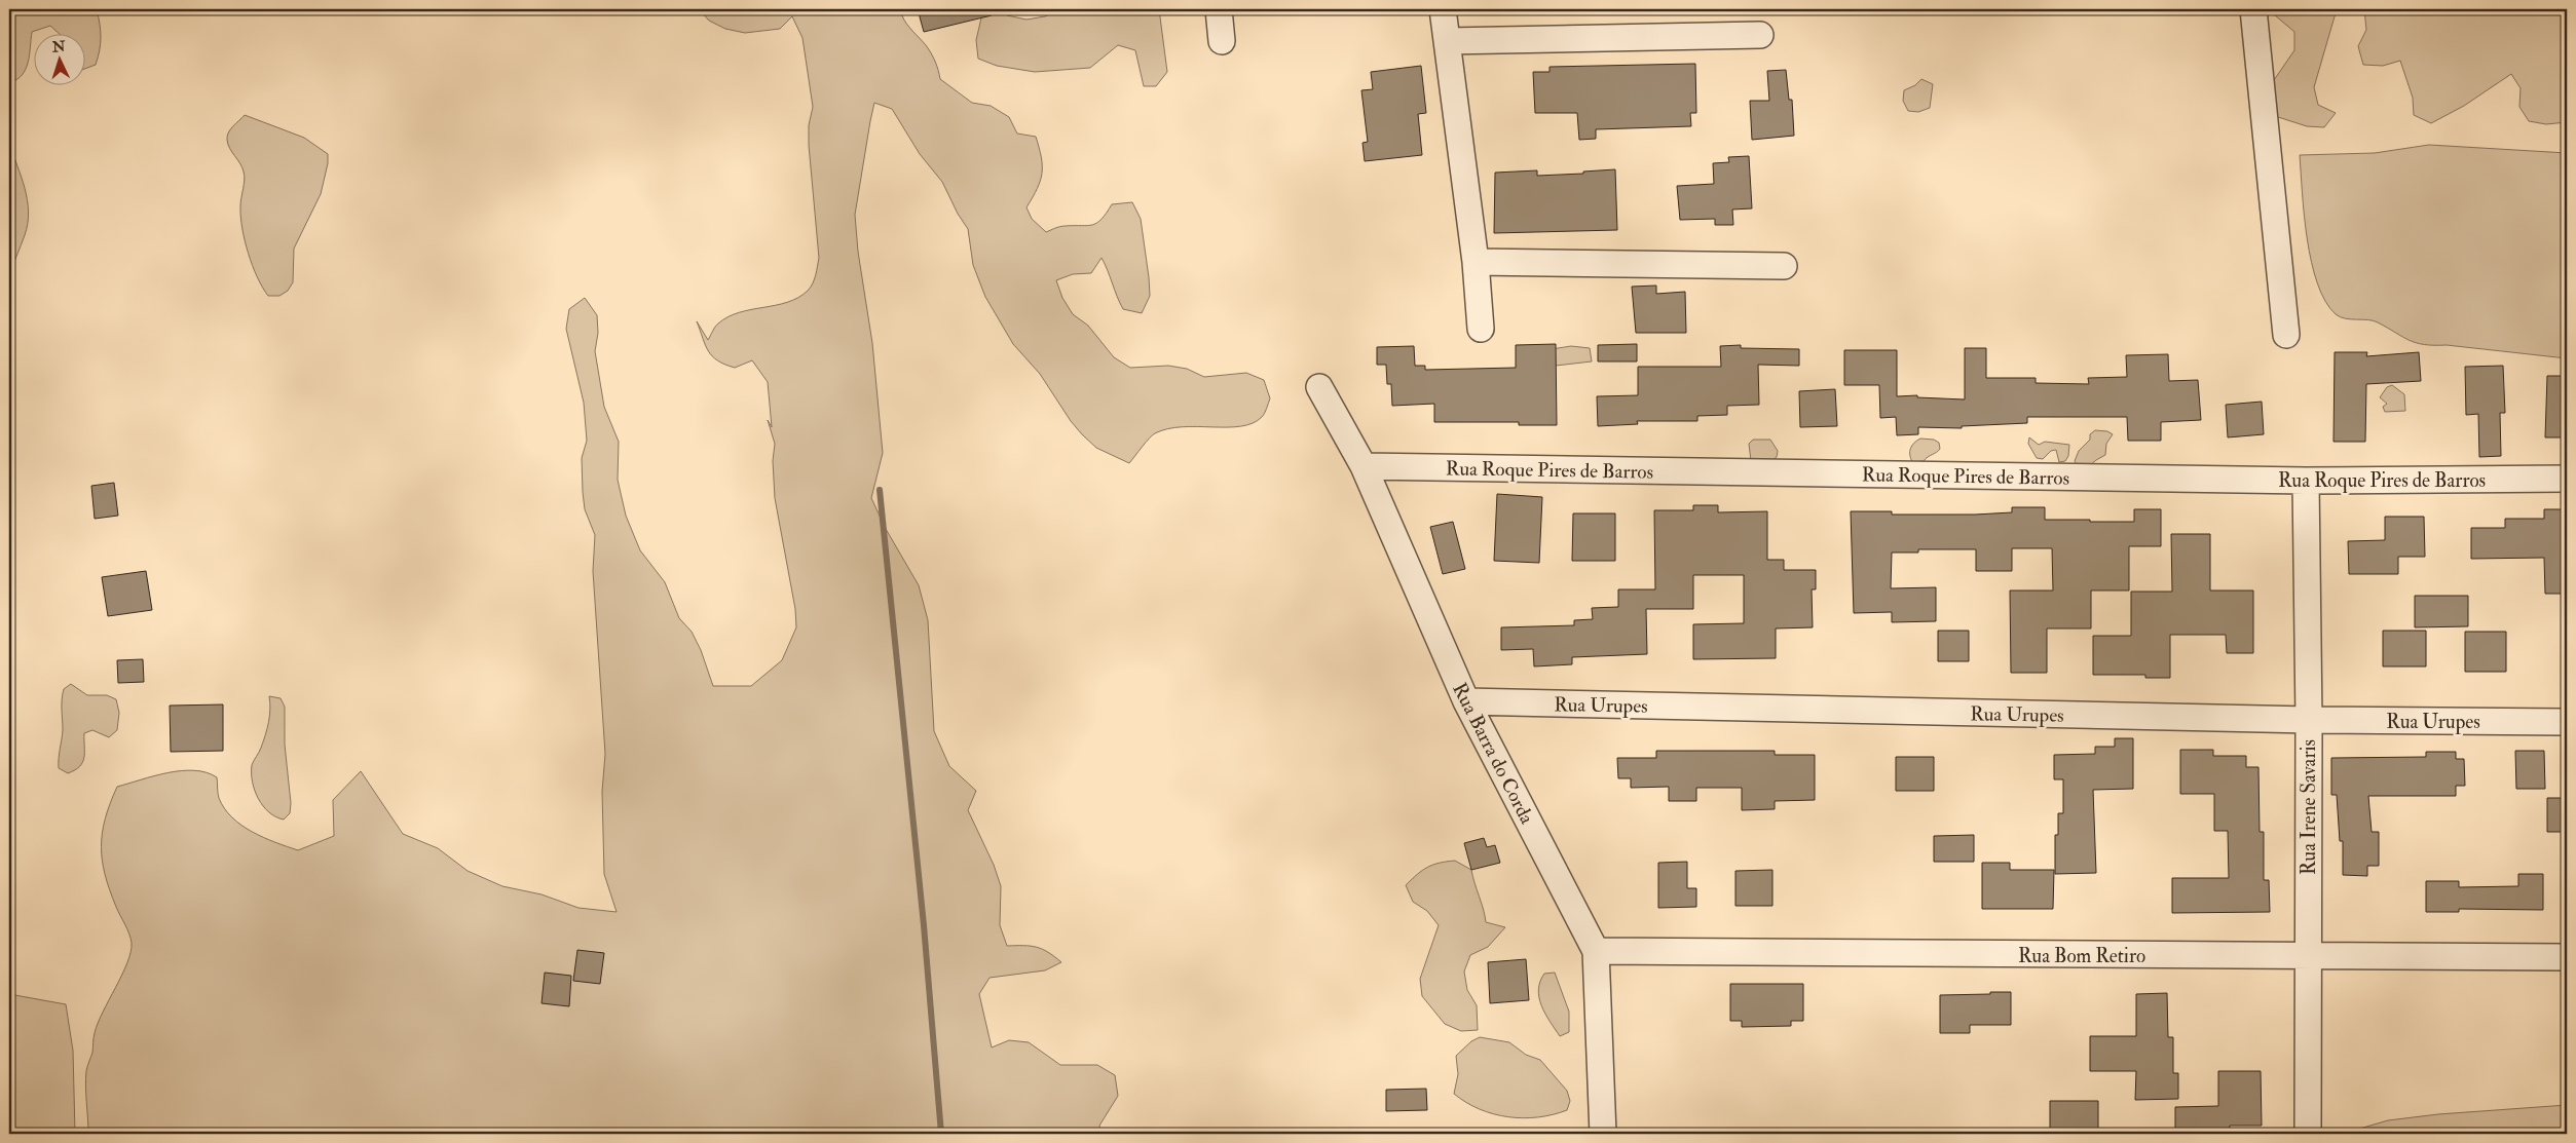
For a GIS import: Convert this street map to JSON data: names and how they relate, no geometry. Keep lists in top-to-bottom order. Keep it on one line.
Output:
{"streets":{"street":["Rua Roque Pires de Barros","Rua Urupes","Rua Barra do Corda","Rua Irene Savaris","Rua Bom Retiro"]},"crossings":[["Rua Roque Pires de Barros","Rua Barra do Corda"],["Rua Roque Pires de Barros","Rua Irene Savaris"],["Rua Urupes","Rua Barra do Corda"],["Rua Urupes","Rua Irene Savaris"],["Rua Barra do Corda","Rua Bom Retiro"],["Rua Irene Savaris","Rua Bom Retiro"]],"north":"top"}
